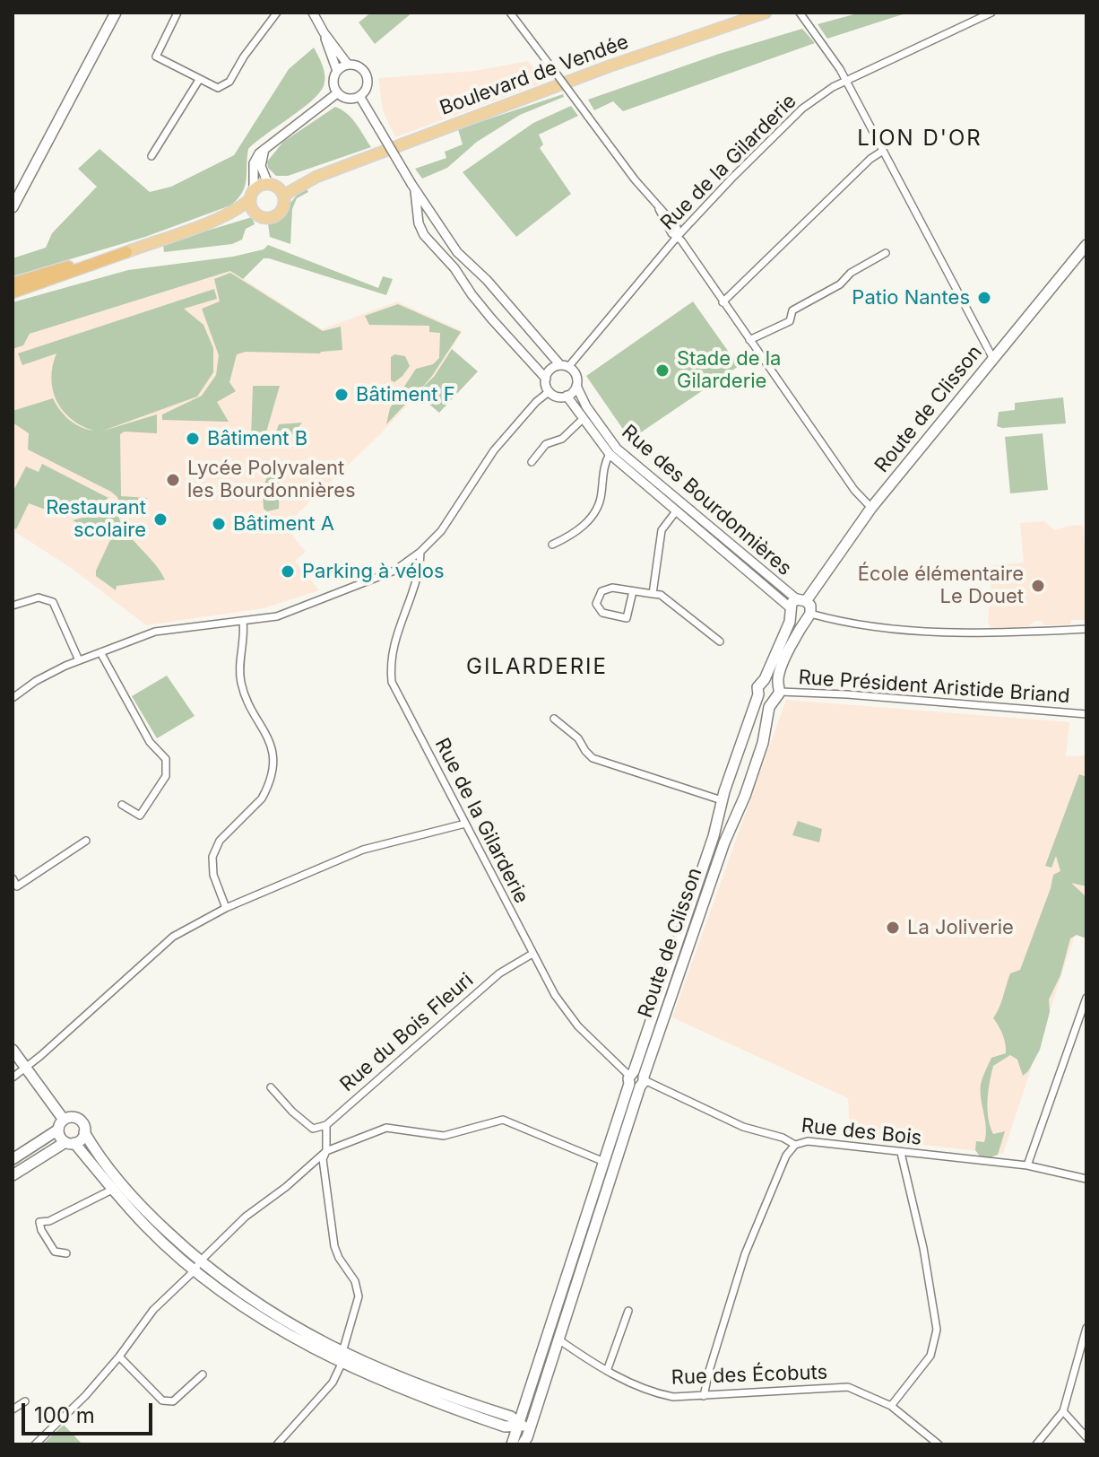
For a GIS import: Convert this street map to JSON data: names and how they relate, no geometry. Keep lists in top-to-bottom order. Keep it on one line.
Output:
{"streets":{"main road":["Boulevard de Vendée","Route de Clisson"],"street":["Rue de la Gilarderie","Rue des Bourdonnières","Rue Président Aristide Briand","Rue du Bois Fleuri","Rue des Bois","Rue des Écobuts"]},"crossings":[["Rue de la Gilarderie","Route de Clisson"],["Rue de la Gilarderie","Rue des Bourdonnières"],["Rue de la Gilarderie","Rue du Bois Fleuri"],["Rue de la Gilarderie","Rue des Bois"],["Route de Clisson","Rue des Bourdonnières"],["Route de Clisson","Rue Président Aristide Briand"],["Route de Clisson","Rue des Bois"],["Route de Clisson","Rue des Écobuts"]],"districts":["LION D'OR","GILARDERIE"],"places":["Patio Nantes","Stade de la Gilarderie","Bâtiment F","Bâtiment B","Lycée Polyvalent les Bourdonnières","Restaurant scolaire","Bâtiment A","Parking à vélos","École élémentaire Le Douet","La Joliverie"],"scale_bar":"100 m"}
